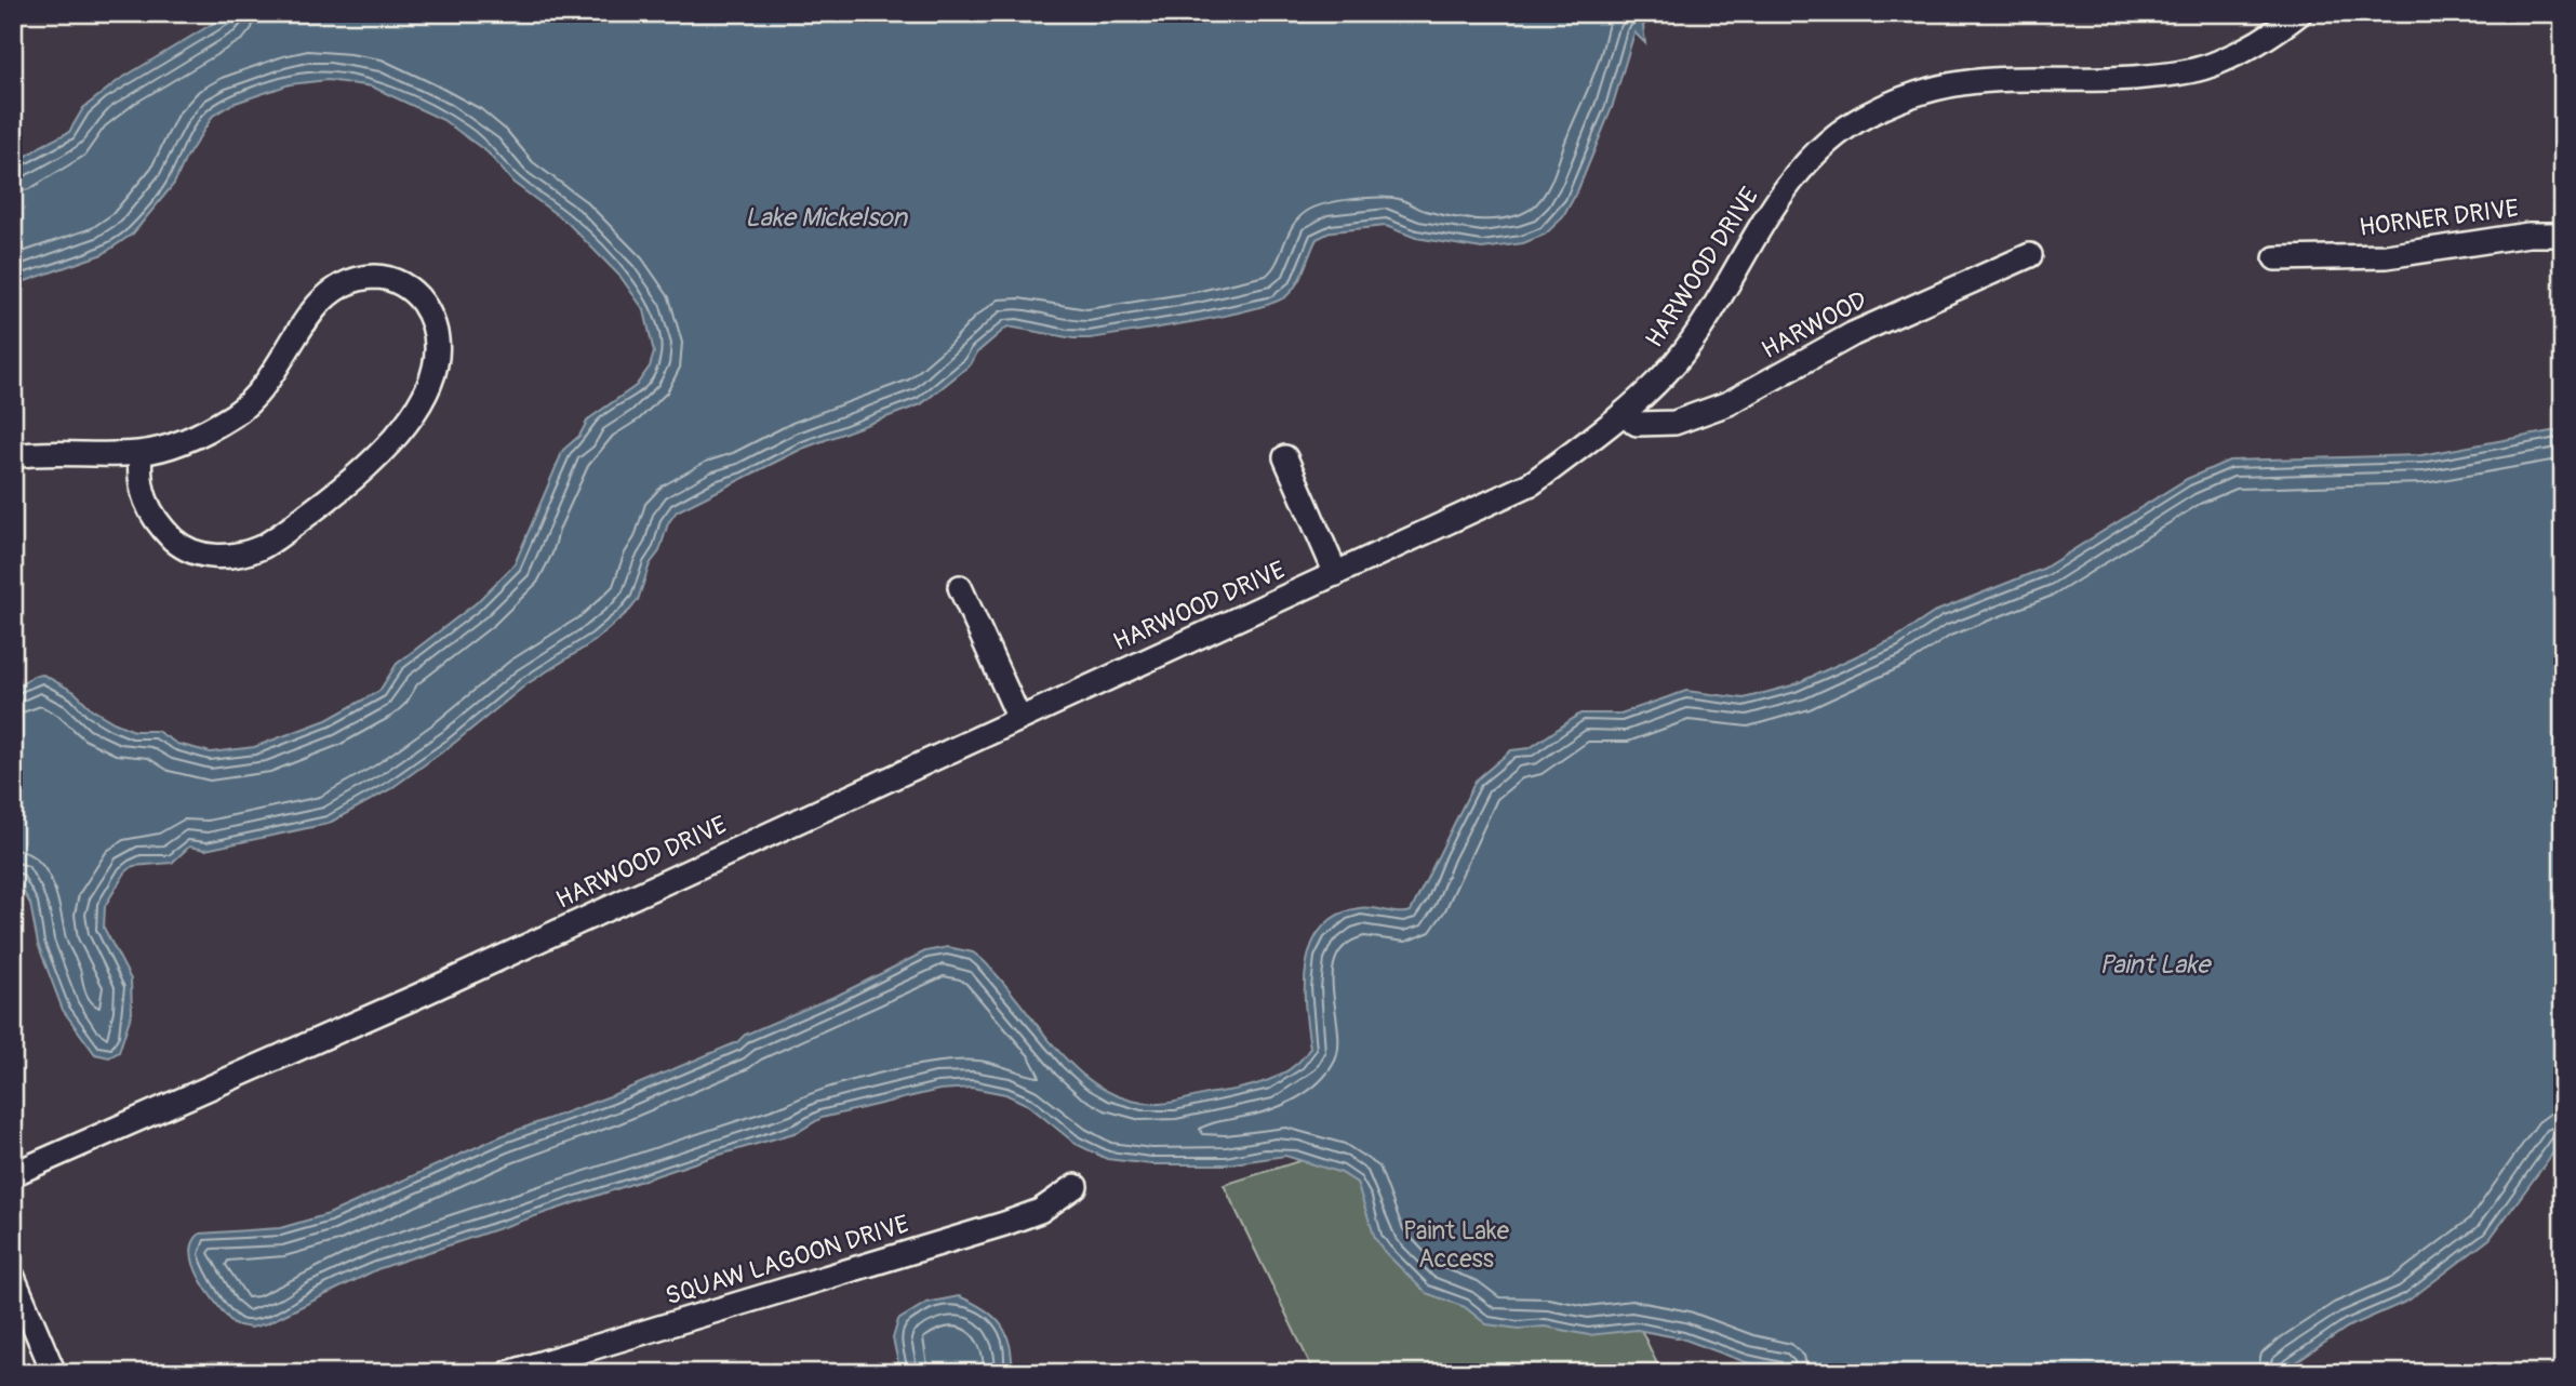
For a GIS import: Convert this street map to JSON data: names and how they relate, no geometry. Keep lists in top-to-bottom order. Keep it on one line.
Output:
{"streets":{"street":["HORNER DRIVE","HARWOOD DRIVE","HARWOOD","SQUAW LAGOON DRIVE"]},"crossings":[["HARWOOD DRIVE","HARWOOD"]],"water":["Lake Mickelson","Paint Lake"],"parks":["Paint Lake Access"]}
